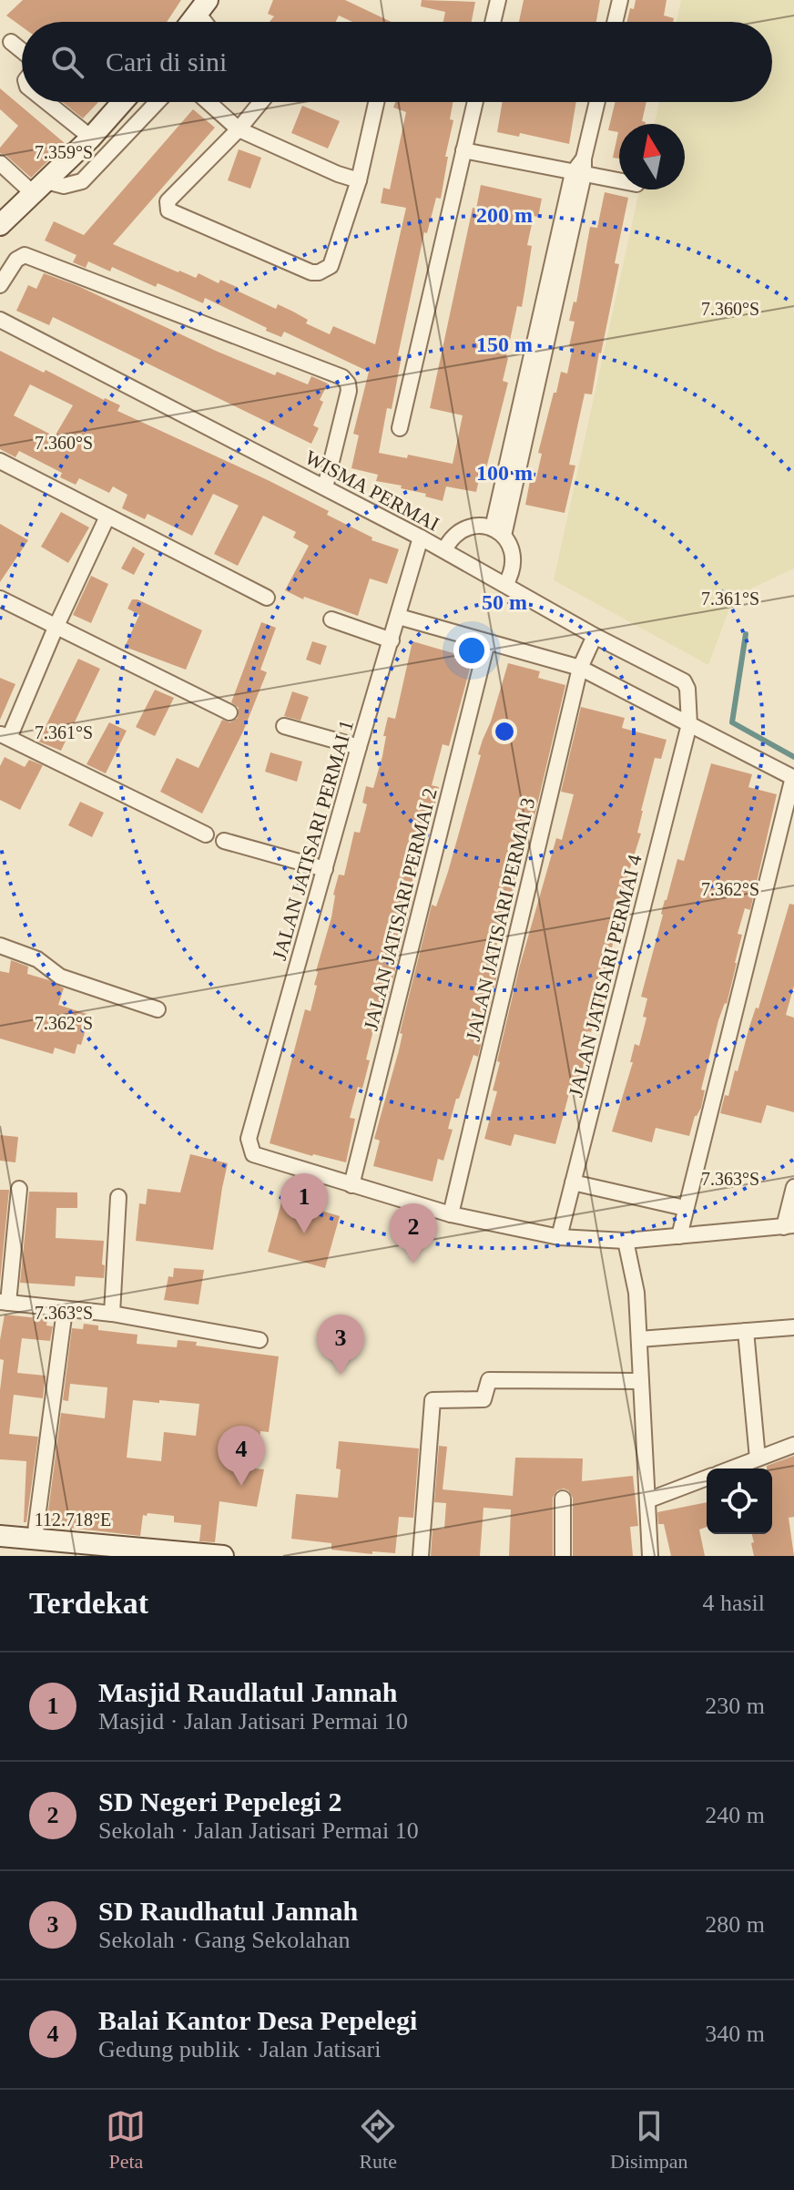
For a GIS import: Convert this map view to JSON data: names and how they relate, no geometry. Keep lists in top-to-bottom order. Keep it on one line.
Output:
{"streets":{"street":["WISMA PERMAI","JALAN JATISARI PERMAI 1","JALAN JATISARI PERMAI 2","JALAN JATISARI PERMAI 3","JALAN JATISARI PERMAI 4"]},"crossings":[["WISMA PERMAI","JALAN JATISARI PERMAI 1"],["WISMA PERMAI","JALAN JATISARI PERMAI 3"],["WISMA PERMAI","JALAN JATISARI PERMAI 4"],["JALAN JATISARI PERMAI 1","JALAN JATISARI PERMAI 2"]],"north":"top","page":{"search":"Cari di sini","pins":["1","2","3","4"],"heading":["Terdekat","4 hasil"],"list":[{"mark":"1","name":"Masjid Raudlatul Jannah","note":"Masjid · Jalan Jatisari Permai 10","value":"230 m"},{"mark":"2","name":"SD Negeri Pepelegi 2","note":"Sekolah · Jalan Jatisari Permai 10","value":"240 m"},{"mark":"3","name":"SD Raudhatul Jannah","note":"Sekolah · Gang Sekolahan","value":"280 m"},{"mark":"4","name":"Balai Kantor Desa Pepelegi","note":"Gedung publik · Jalan Jatisari","value":"340 m"}],"nav":["Peta","Rute","Disimpan"]},"coordinates":["7.359°S","7.360°S","7.361°S","7.362°S","7.363°S","112.718°E"],"rings":["200 m","150 m","100 m","50 m"]}
